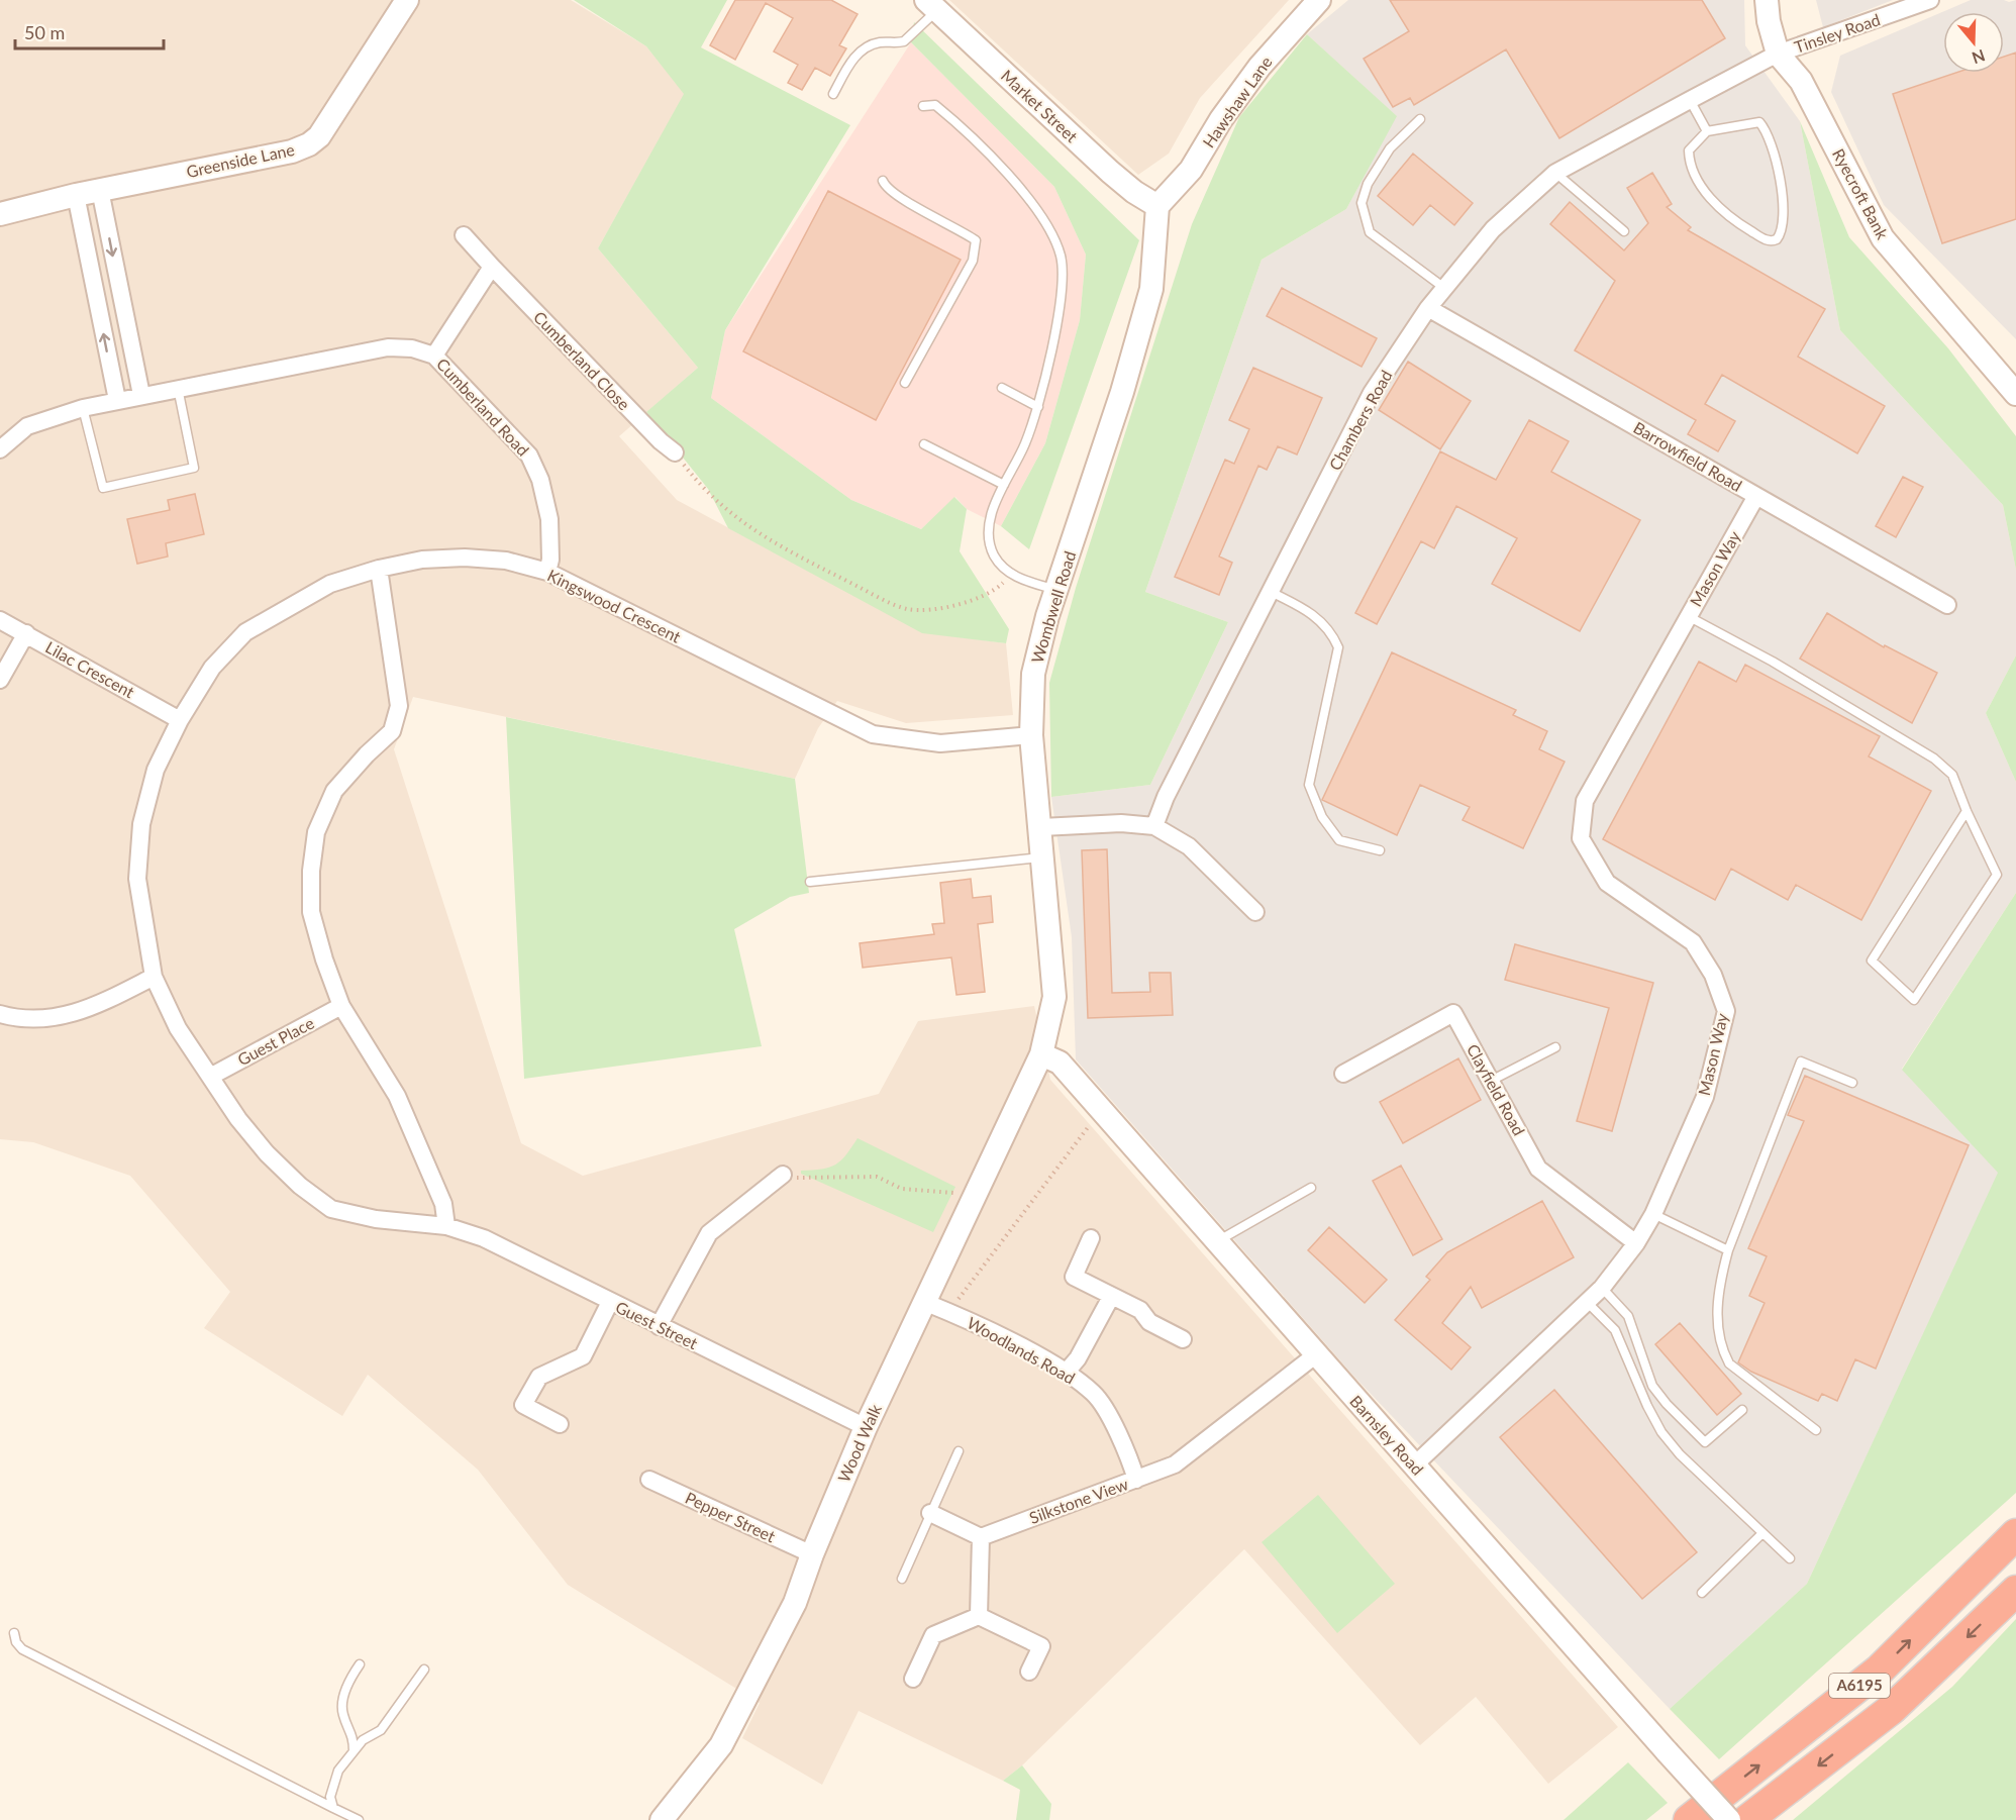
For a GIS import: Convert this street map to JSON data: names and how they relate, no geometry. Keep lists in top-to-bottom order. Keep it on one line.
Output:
{"streets":{"highway":["A6195"],"main road":["Hawshaw Lane","Market Street","Greenside Lane","Ryecroft Bank","Wombwell Road","Barnsley Road","Wood Walk"],"street":["Tinsley Road","Cumberland Close","Cumberland Road","Chambers Road","Barrowfield Road","Mason Way","Kingswood Crescent","Lilac Crescent","Guest Place","Clayfield Road","Guest Street","Woodlands Road","Silkstone View","Pepper Street"]},"crossings":[["Tinsley Road","Ryecroft Bank"],["Tinsley Road","Chambers Road"],["Hawshaw Lane","Market Street"],["Hawshaw Lane","Wombwell Road"],["Market Street","Wombwell Road"],["Ryecroft Bank","Chambers Road"],["Cumberland Road","Kingswood Crescent"],["Chambers Road","Barrowfield Road"],["Barrowfield Road","Mason Way"],["Mason Way","Clayfield Road"],["Mason Way","Barnsley Road"],["Kingswood Crescent","Wombwell Road"],["Kingswood Crescent","Lilac Crescent"],["Kingswood Crescent","Guest Place"],["Kingswood Crescent","Guest Street"],["Wombwell Road","Barnsley Road"],["Wombwell Road","Wood Walk"],["Guest Place","Guest Street"],["Guest Street","Wood Walk"],["Woodlands Road","Wood Walk"],["Woodlands Road","Silkstone View"],["Barnsley Road","Wood Walk"],["Barnsley Road","Silkstone View"],["Wood Walk","Pepper Street"]],"scale_bar":"50 m","north":"bottom"}
